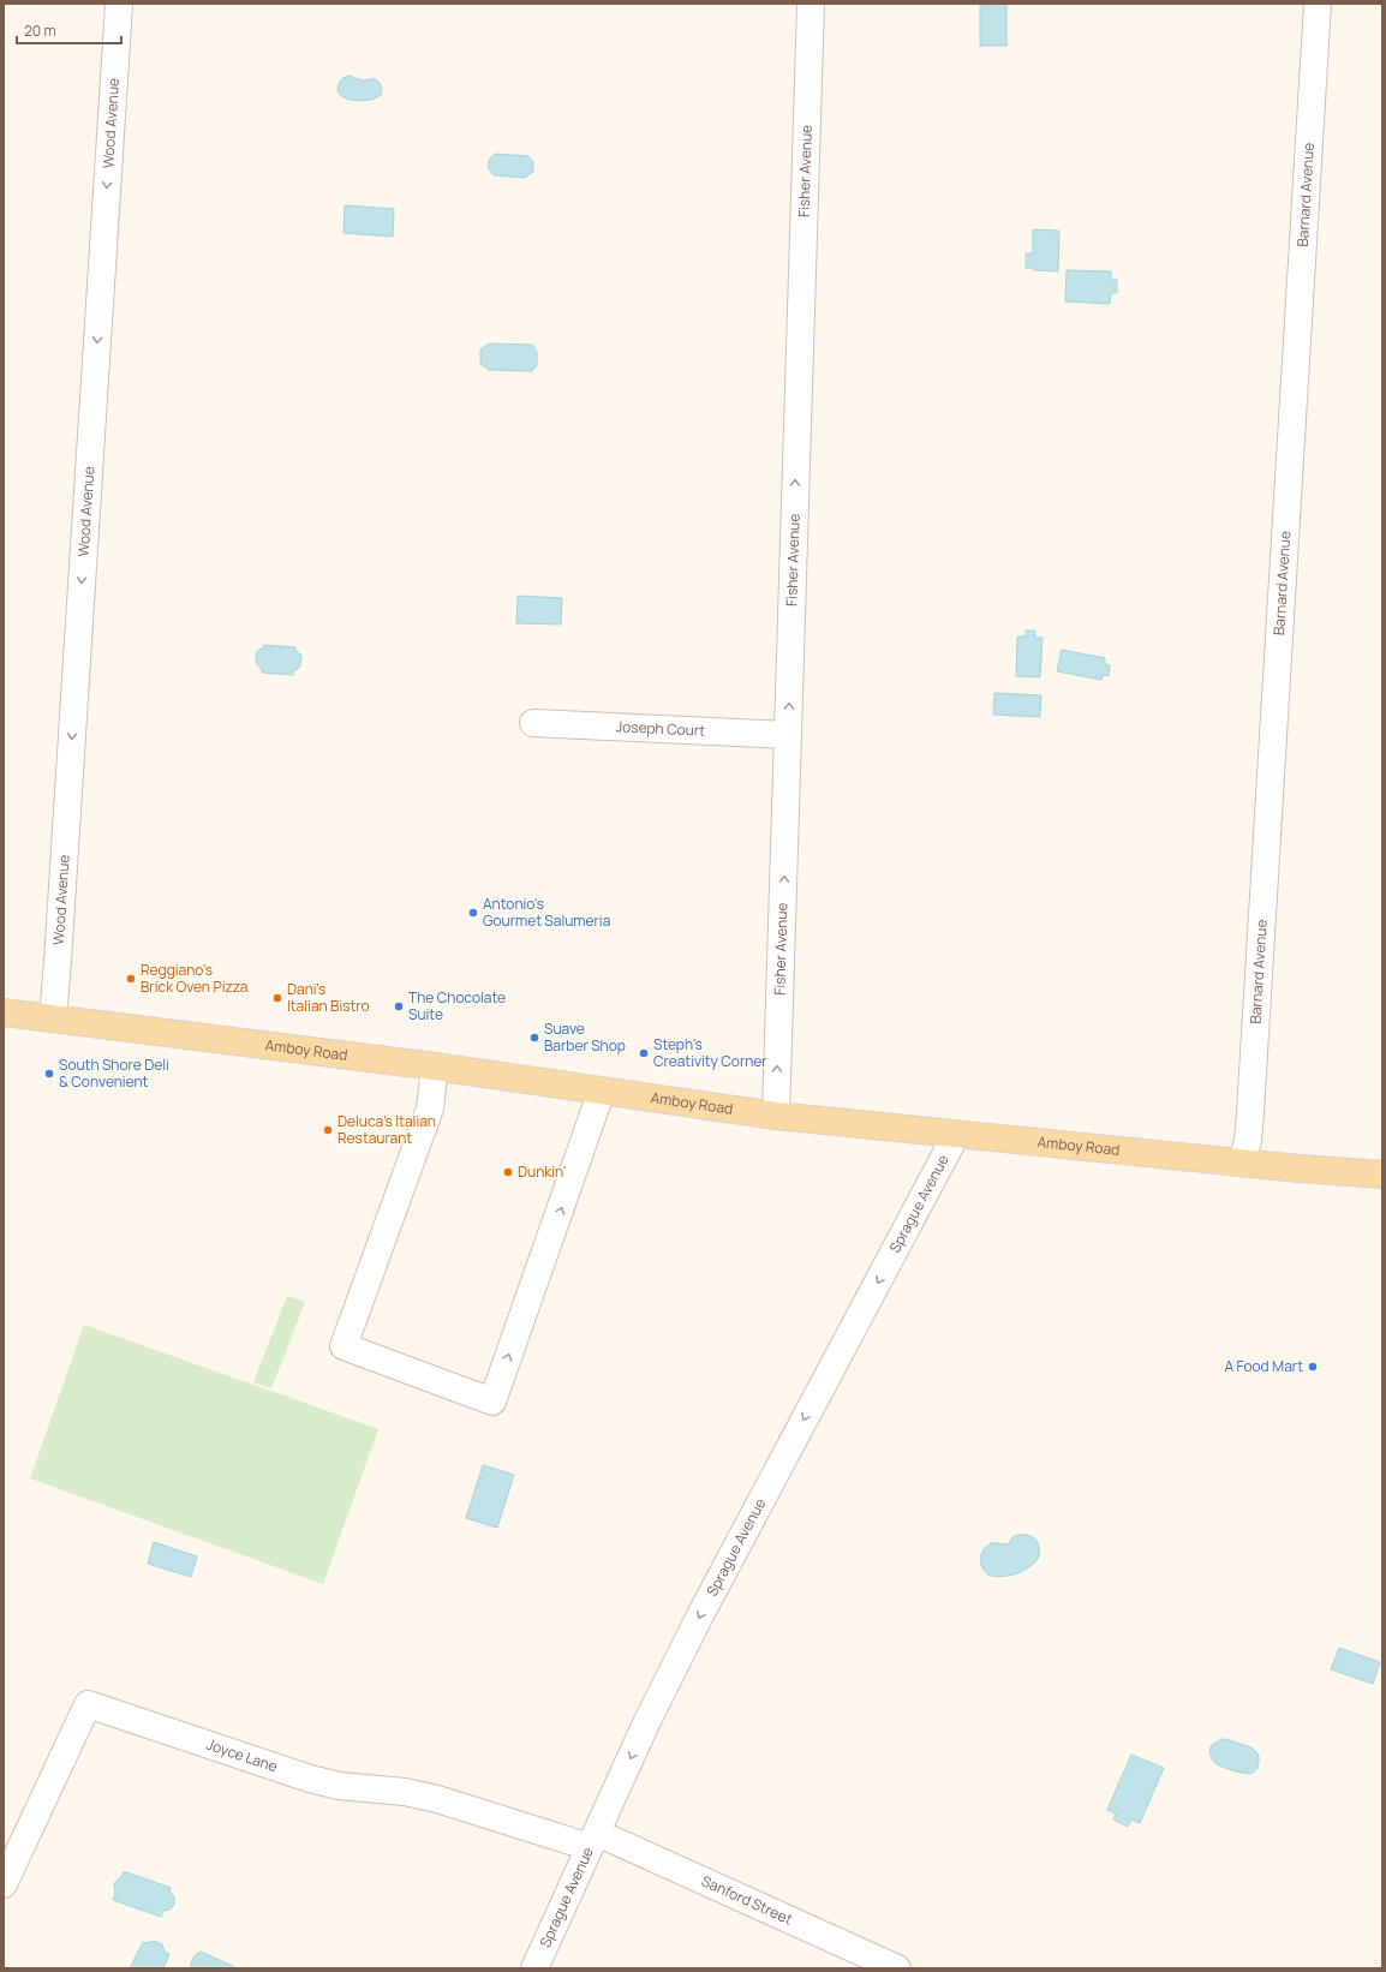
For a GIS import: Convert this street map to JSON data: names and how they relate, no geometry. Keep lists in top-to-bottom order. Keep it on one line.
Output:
{"streets":{"main road":["Amboy Road"],"street":["Wood Avenue","Fisher Avenue","Barnard Avenue","Joseph Court","Sprague Avenue","Joyce Lane","Sanford Street"]},"crossings":[["Wood Avenue","Amboy Road"],["Fisher Avenue","Joseph Court"],["Fisher Avenue","Amboy Road"],["Barnard Avenue","Amboy Road"],["Amboy Road","Sprague Avenue"],["Sprague Avenue","Joyce Lane"],["Sprague Avenue","Sanford Street"],["Joyce Lane","Sanford Street"]],"one_way":["Wood Avenue","Fisher Avenue","Sprague Avenue"],"places":["Antonio's Gourmet Salumeria","Reggiano's Brick Oven Pizza","Dani's Italian Bistro","The Chocolate Suite","Suave Barber Shop","Steph's Creativity Corner","South Shore Deli & Convenient","Deluca's Italian Restaurant","Dunkin'","A Food Mart"],"scale_bar":"20 m"}
